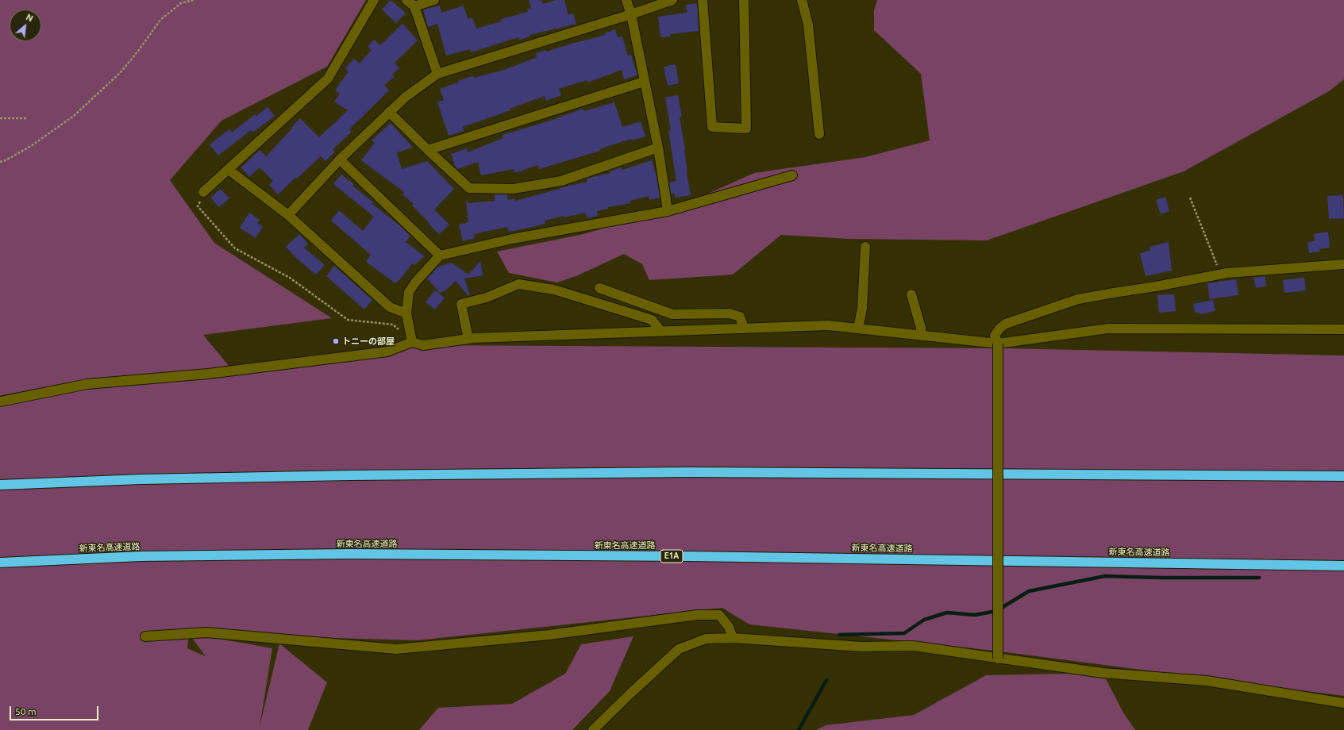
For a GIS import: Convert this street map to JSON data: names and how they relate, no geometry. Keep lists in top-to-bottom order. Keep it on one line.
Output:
{"streets":{"highway":["新東名高速道路","E1A"]},"places":["トニーの部屋"],"scale_bar":"50 m","north":"top right"}
